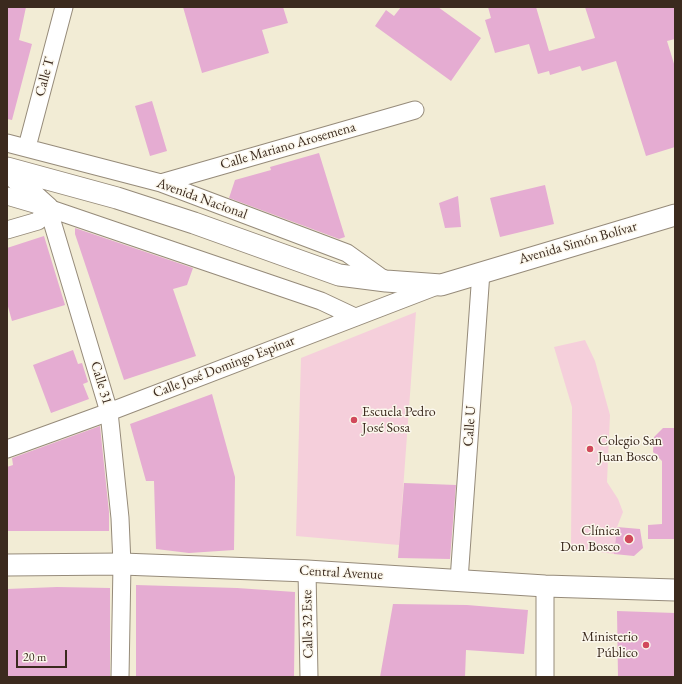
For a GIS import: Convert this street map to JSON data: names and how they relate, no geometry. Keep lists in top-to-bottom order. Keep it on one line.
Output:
{"streets":{"main road":["Avenida Nacional","Avenida Simón Bolívar","Central Avenue"],"street":["Calle T","Calle Mariano Arosemena","Calle José Domingo Espinar","Calle 31","Calle U","Calle 32 Este"]},"crossings":[["Calle T","Avenida Nacional"],["Calle Mariano Arosemena","Avenida Nacional"],["Avenida Nacional","Avenida Simón Bolívar"],["Avenida Nacional","Calle José Domingo Espinar"],["Avenida Nacional","Calle U"],["Avenida Simón Bolívar","Calle U"],["Calle José Domingo Espinar","Calle 31"],["Calle 31","Central Avenue"],["Calle U","Central Avenue"],["Central Avenue","Calle 32 Este"]],"places":["Escuela Pedro José Sosa","Colegio San Juan Bosco","Clínica Don Bosco","Ministerio Público"],"scale_bar":"20 m"}
